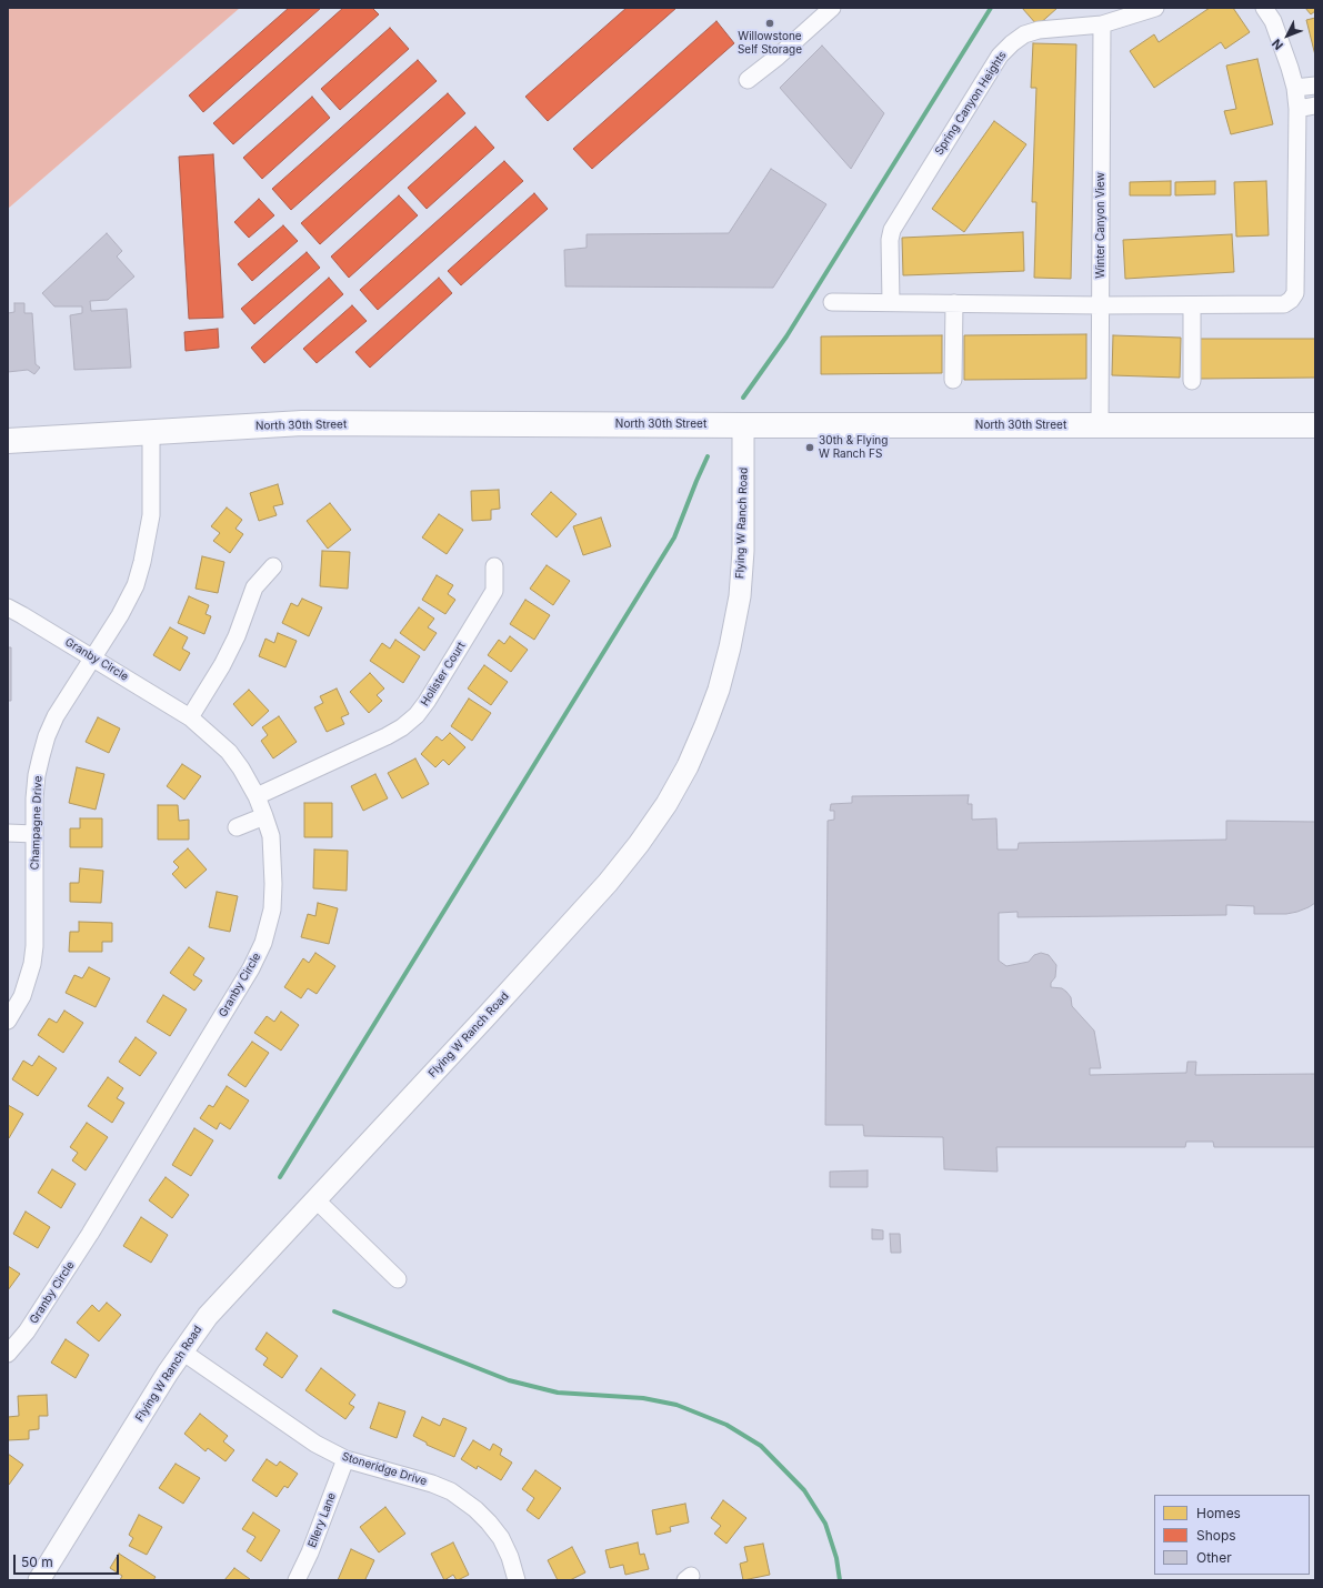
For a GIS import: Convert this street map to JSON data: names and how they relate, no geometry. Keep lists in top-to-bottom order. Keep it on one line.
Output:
{"streets":{"main road":["North 30th Street"],"street":["Spring Canyon Heights","Winter Canyon View","Flying W Ranch Road","Granby Circle","Holister Court","Champagne Drive","Stoneridge Drive","Ellery Lane"]},"crossings":[["Spring Canyon Heights","Winter Canyon View"],["Winter Canyon View","North 30th Street"],["North 30th Street","Flying W Ranch Road"],["North 30th Street","Champagne Drive"],["Flying W Ranch Road","Stoneridge Drive"],["Granby Circle","Holister Court"],["Granby Circle","Champagne Drive"],["Stoneridge Drive","Ellery Lane"]],"places":["Willowstone Self Storage","30th & Flying W Ranch FS"],"legend":["Homes","Shops","Other"],"scale_bar":"50 m","north":"bottom left"}
